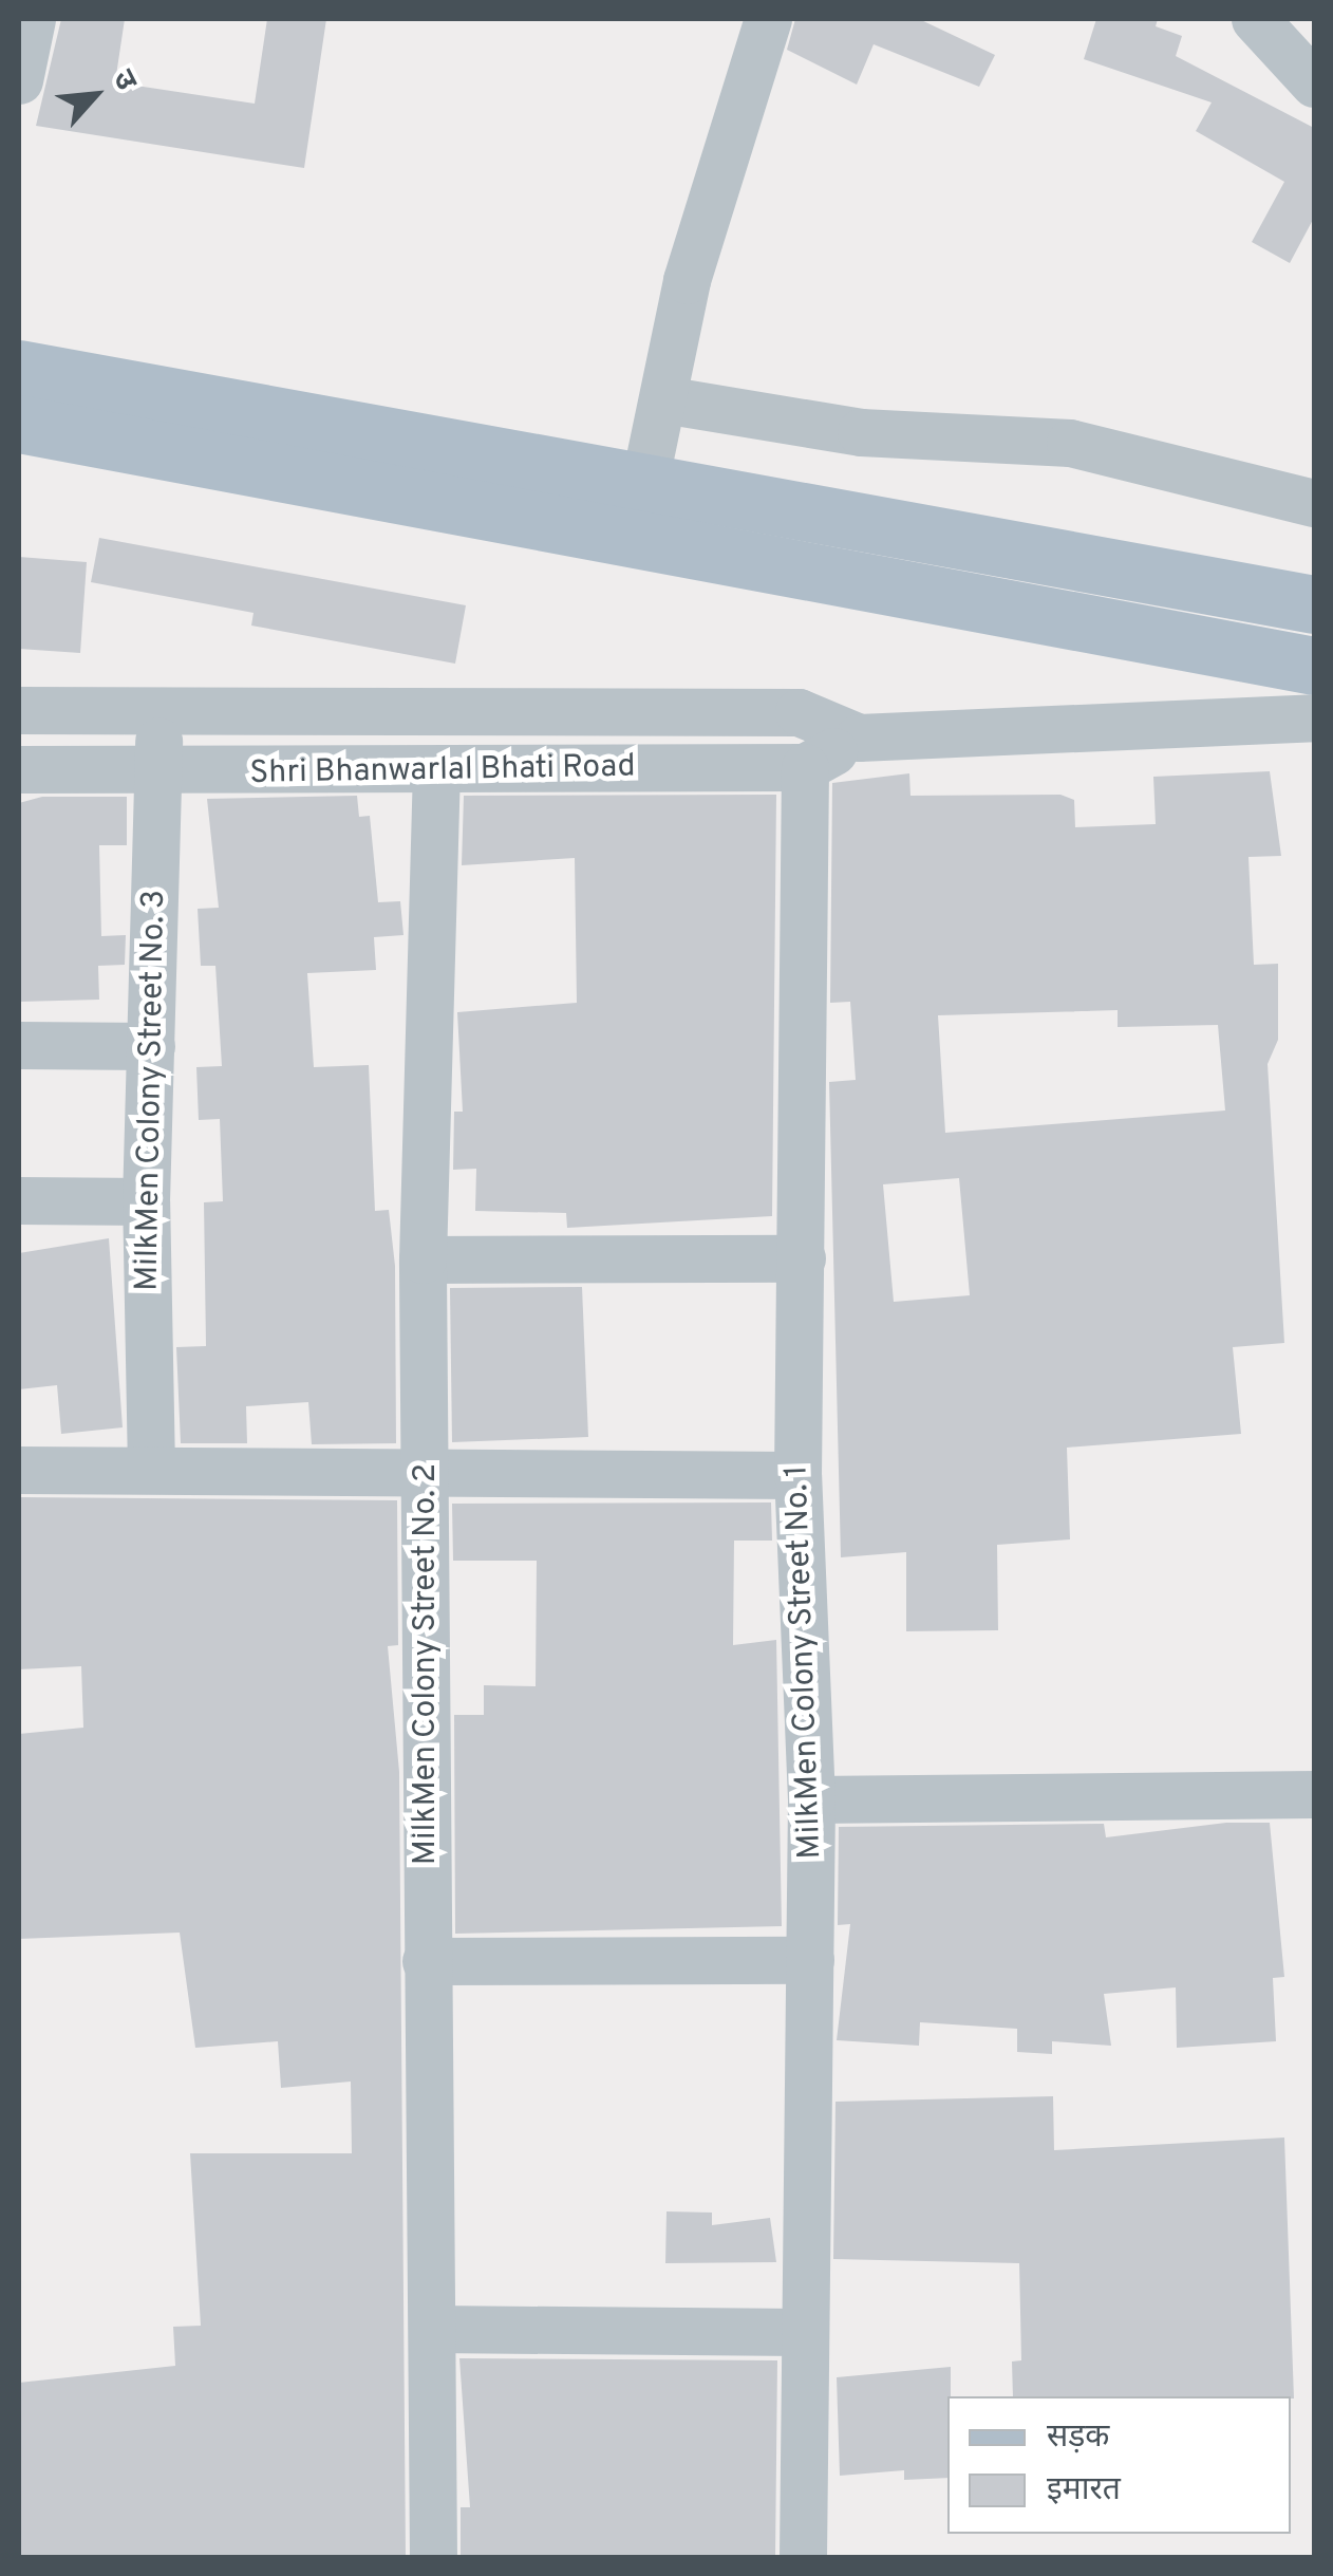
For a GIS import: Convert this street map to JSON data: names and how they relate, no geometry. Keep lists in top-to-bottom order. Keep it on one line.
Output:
{"streets":{"street":["Shri Bhanwarlal Bhati Road","MilkMen Colony Street No. 3","MilkMen Colony Street No. 1","MilkMen Colony Street No. 2"]},"crossings":[["Shri Bhanwarlal Bhati Road","MilkMen Colony Street No. 3"],["Shri Bhanwarlal Bhati Road","MilkMen Colony Street No. 1"],["Shri Bhanwarlal Bhati Road","MilkMen Colony Street No. 2"]],"legend":["सड़क","इमारत"],"north":"top right"}
